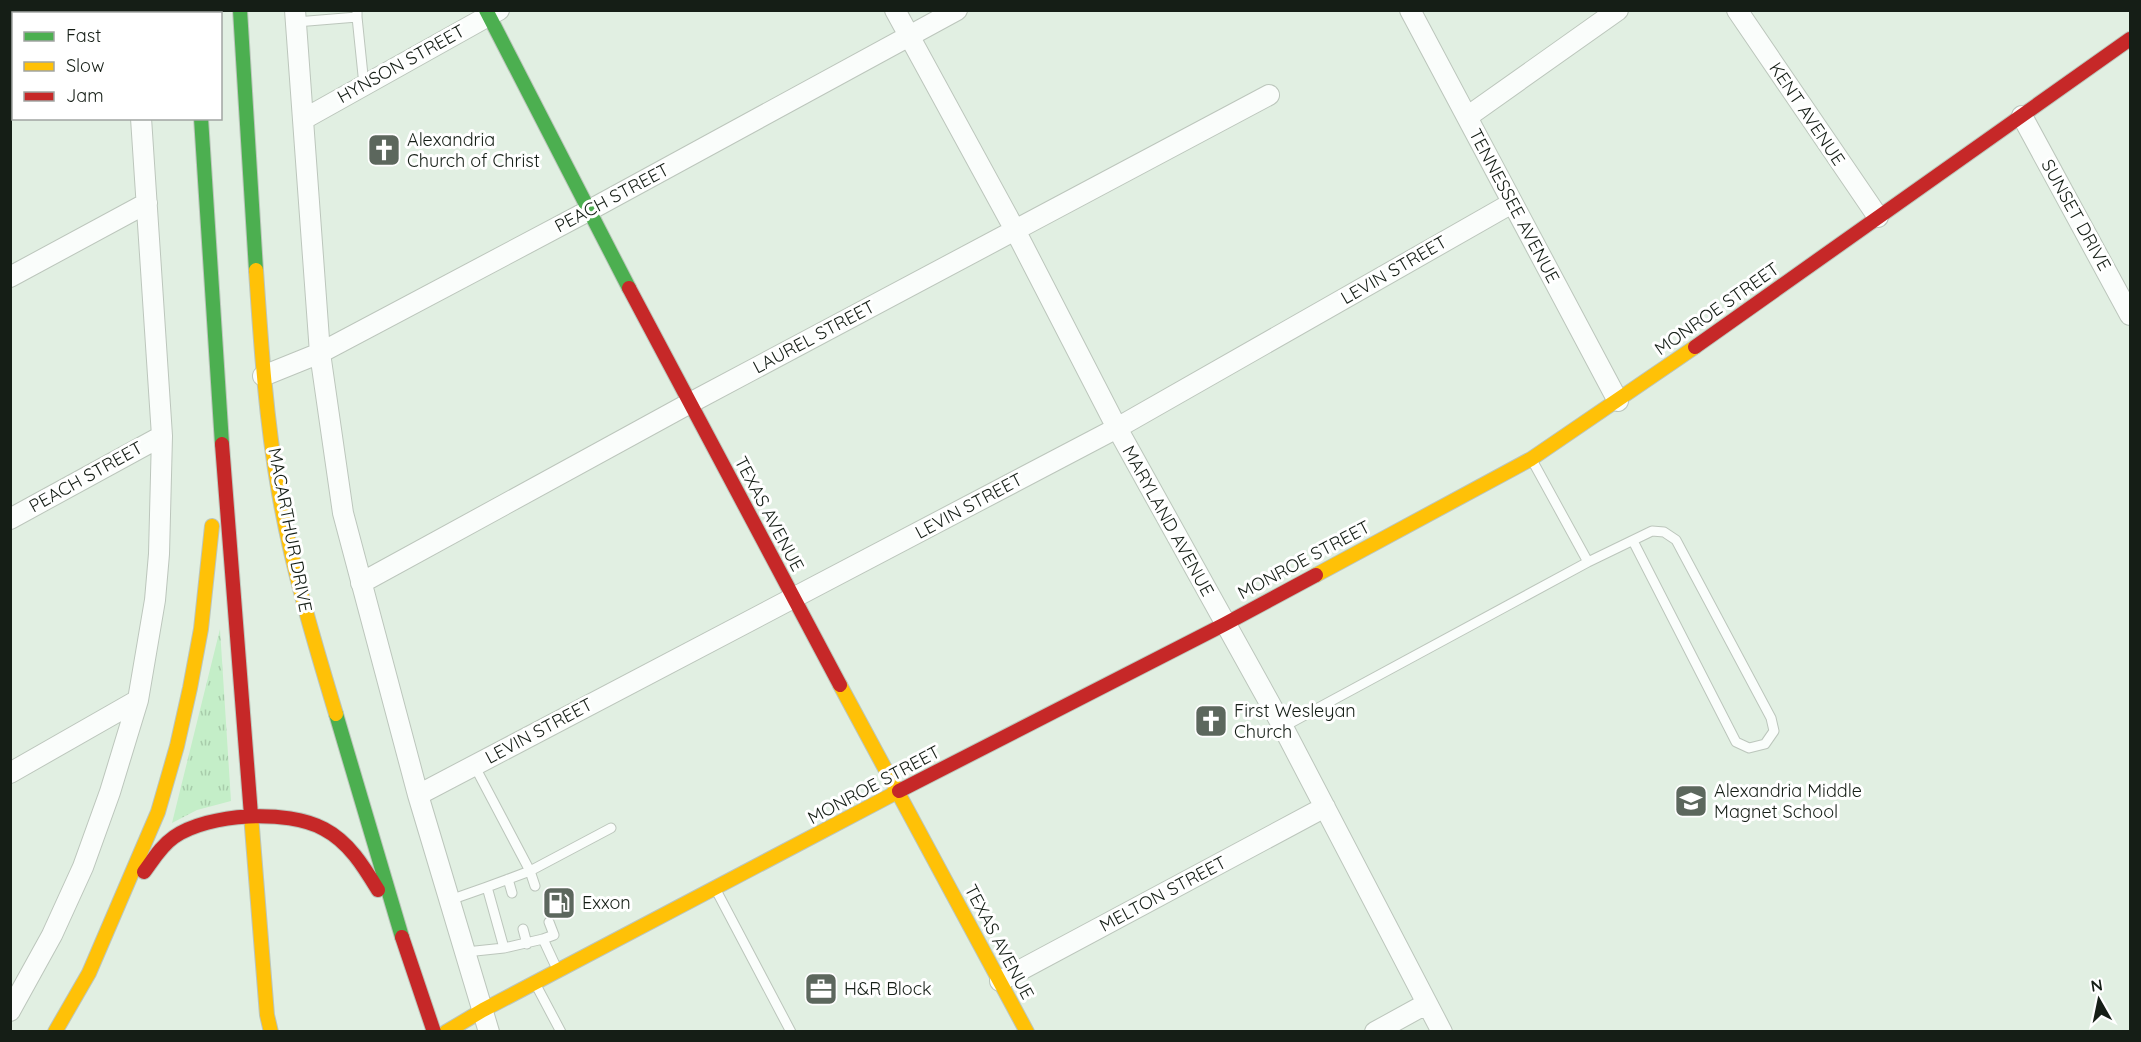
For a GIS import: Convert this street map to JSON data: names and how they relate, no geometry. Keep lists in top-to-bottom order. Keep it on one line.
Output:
{"streets":{"main road":["MONROE STREET","TEXAS AVENUE","MACARTHUR DRIVE"],"street":["HYNSON STREET","KENT AVENUE","PEACH STREET","TENNESSEE AVENUE","SUNSET DRIVE","LEVIN STREET","LAUREL STREET","MARYLAND AVENUE","MELTON STREET"]},"crossings":[["HYNSON STREET","TEXAS AVENUE"],["KENT AVENUE","MONROE STREET"],["PEACH STREET","TEXAS AVENUE"],["PEACH STREET","MARYLAND AVENUE"],["PEACH STREET","MACARTHUR DRIVE"],["TENNESSEE AVENUE","LEVIN STREET"],["TENNESSEE AVENUE","MONROE STREET"],["SUNSET DRIVE","MONROE STREET"],["LEVIN STREET","TEXAS AVENUE"],["LEVIN STREET","MARYLAND AVENUE"],["MONROE STREET","TEXAS AVENUE"],["MONROE STREET","MARYLAND AVENUE"],["LAUREL STREET","TEXAS AVENUE"],["LAUREL STREET","MARYLAND AVENUE"],["TEXAS AVENUE","MELTON STREET"],["MARYLAND AVENUE","MELTON STREET"]],"places":{"church":["Alexandria Church of Christ","First Wesleyan Church"],"school or university":["Alexandria Middle Magnet School"],"fuel station":["Exxon"],"office":["H&R Block"]},"legend":["Fast","Slow","Jam"],"north":"top"}
